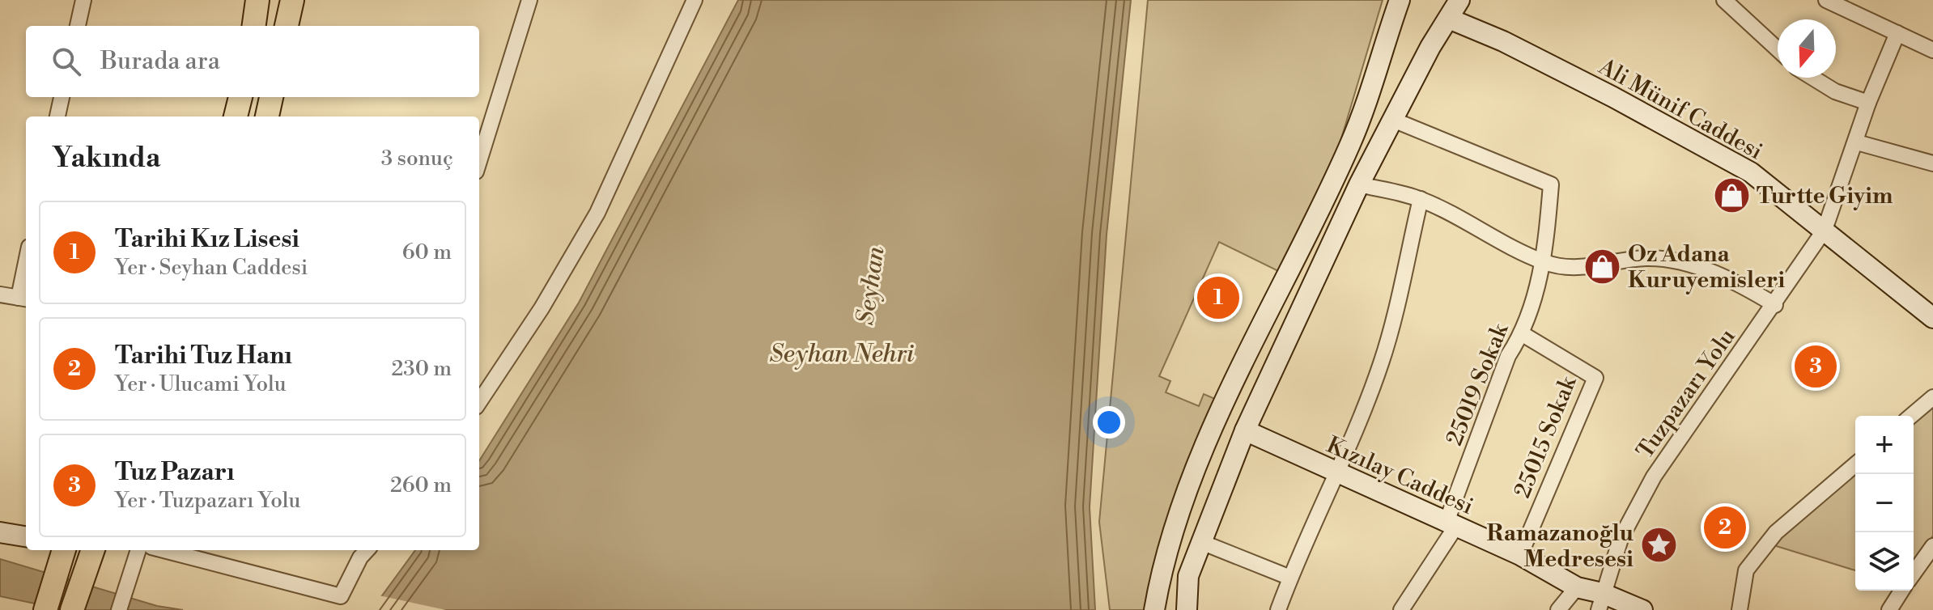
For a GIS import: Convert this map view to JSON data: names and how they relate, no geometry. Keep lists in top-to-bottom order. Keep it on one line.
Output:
{"streets":{"main road":["Ali Münif Caddesi","Kızılay Caddesi"],"street":["25019 Sokak","Tuzpazarı Yolu","25015 Sokak"]},"crossings":[["Ali Münif Caddesi","Tuzpazarı Yolu"],["25019 Sokak","25015 Sokak"],["25019 Sokak","Kızılay Caddesi"],["Tuzpazarı Yolu","Kızılay Caddesi"],["25015 Sokak","Kızılay Caddesi"]],"water":["Seyhan","Seyhan Nehri"],"places":{"shop":["Turtte Giyim","Oz Adana Kuruyemisleri"],"place":["Ramazanoğlu Medresesi"]},"north":"bottom","page":{"search":"Burada ara","heading":["Yakında","3 sonuç"],"list":[{"mark":"1","name":"Tarihi Kız Lisesi","note":"Yer · Seyhan Caddesi","value":"60 m"},{"mark":"2","name":"Tarihi Tuz Hanı","note":"Yer · Ulucami Yolu","value":"230 m"},{"mark":"3","name":"Tuz Pazarı","note":"Yer · Tuzpazarı Yolu","value":"260 m"}],"pins":["1","3","2"],"map_buttons":["+","−"]}}
